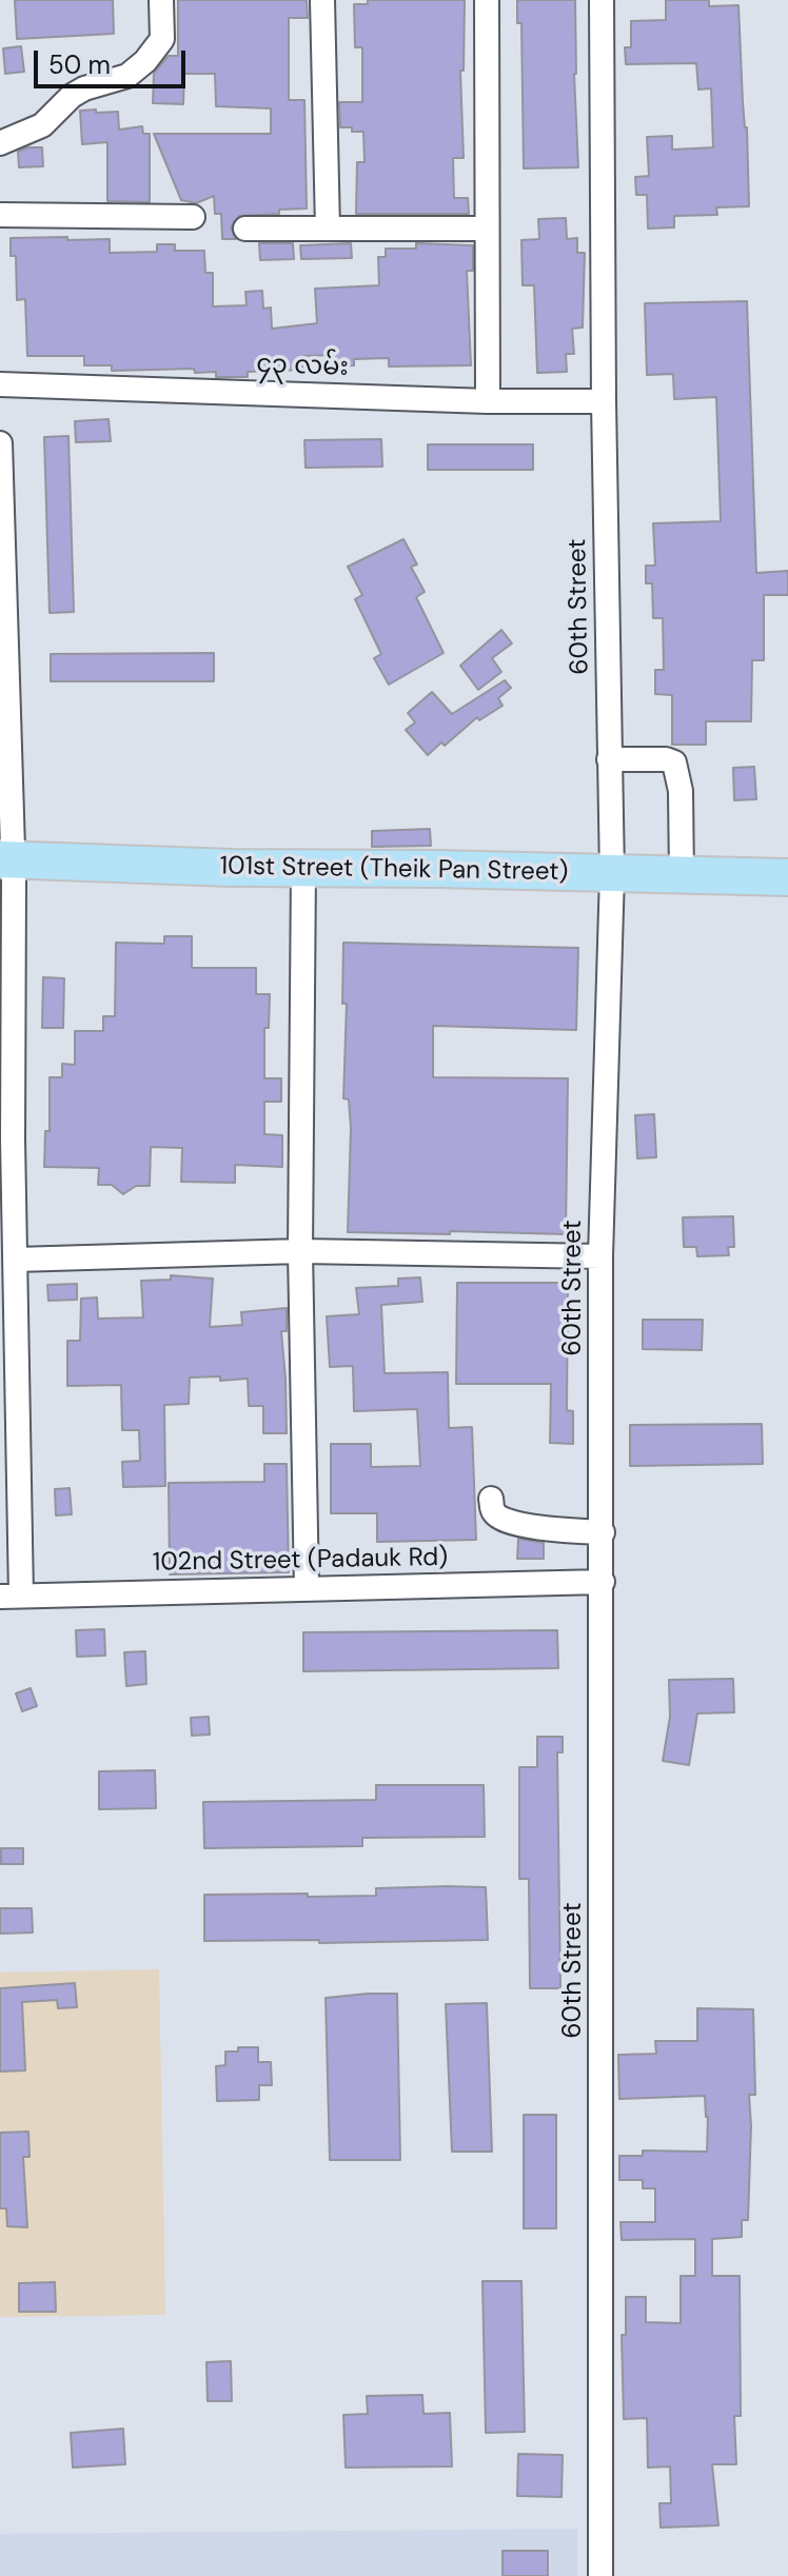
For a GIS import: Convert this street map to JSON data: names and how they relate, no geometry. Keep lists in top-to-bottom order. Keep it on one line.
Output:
{"streets":{"main road":["101st Street (Theik Pan Street)"],"street":["၄၃ လမ်း","60th Street","102nd Street (Padauk Rd)"]},"crossings":[["၄၃ လမ်း","60th Street"],["60th Street","101st Street (Theik Pan Street)"],["60th Street","102nd Street (Padauk Rd)"]],"scale_bar":"50 m"}
